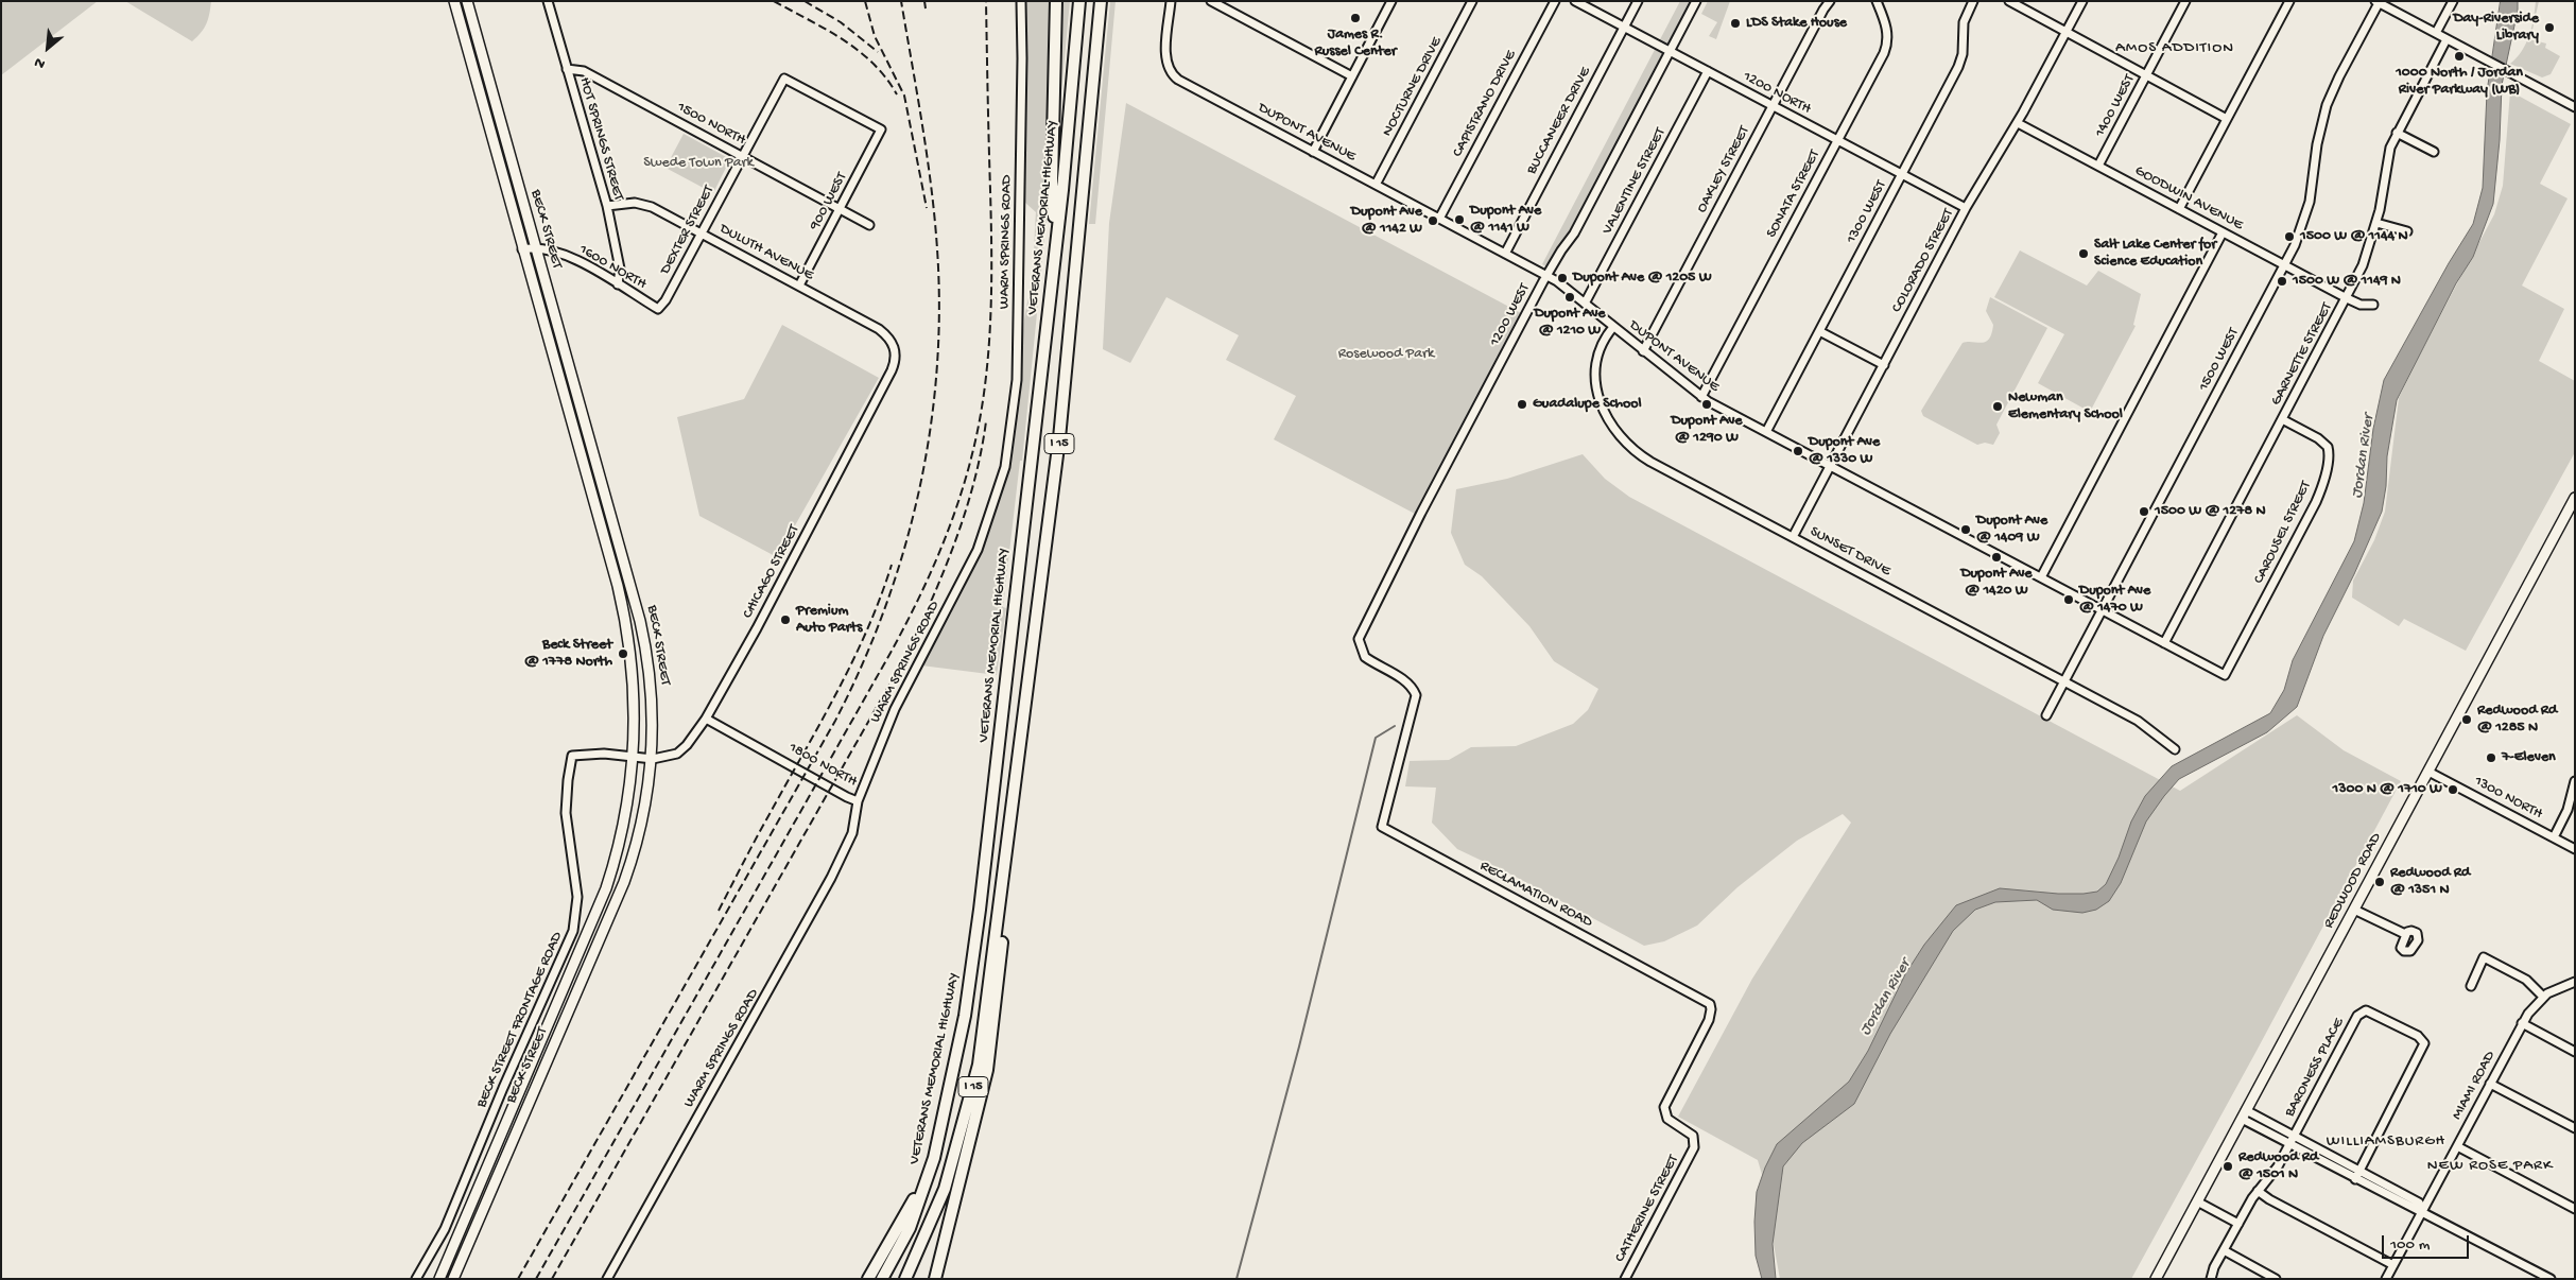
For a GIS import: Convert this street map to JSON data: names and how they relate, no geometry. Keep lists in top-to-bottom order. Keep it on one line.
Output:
{"streets":{"highway":["VETERANS MEMORIAL HIGHWAY","I 15"],"main road":["BECK STREET","REDWOOD ROAD"],"street":["NOCTURNE DRIVE","1200 NORTH","CAPISTRANO DRIVE","1400 WEST","BUCCANEER DRIVE","1500 NORTH","DUPONT AVENUE","HOT SPRINGS STREET","OAKLEY STREET","VALENTINE STREET","SONATA STREET","GOODWIN AVENUE","900 WEST","1300 WEST","DEXTER STREET","WARM SPRINGS ROAD","DULUTH AVENUE","COLORADO STREET","1600 NORTH","1200 WEST","GARNETTE STREET","1500 WEST","CAROUSEL STREET","SUNSET DRIVE","CHICAGO STREET","1800 NORTH","1300 NORTH","RECLAMATION ROAD","BECK STREET FRONTAGE ROAD","BARONESS PLACE","MIAMI ROAD","CATHERINE STREET"]},"crossings":[["NOCTURNE DRIVE","DUPONT AVENUE"],["1200 NORTH","BUCCANEER DRIVE"],["1200 NORTH","OAKLEY STREET"],["1200 NORTH","VALENTINE STREET"],["1200 NORTH","SONATA STREET"],["1200 NORTH","1300 WEST"],["1200 NORTH","COLORADO STREET"],["1200 NORTH","1200 WEST"],["CAPISTRANO DRIVE","DUPONT AVENUE"],["1400 WEST","GOODWIN AVENUE"],["BUCCANEER DRIVE","DUPONT AVENUE"],["1500 NORTH","HOT SPRINGS STREET"],["1500 NORTH","900 WEST"],["1500 NORTH","DEXTER STREET"],["DUPONT AVENUE","OAKLEY STREET"],["DUPONT AVENUE","VALENTINE STREET"],["DUPONT AVENUE","SONATA STREET"],["DUPONT AVENUE","1300 WEST"],["DUPONT AVENUE","COLORADO STREET"],["DUPONT AVENUE","1200 WEST"],["DUPONT AVENUE","GARNETTE STREET"],["DUPONT AVENUE","1500 WEST"],["DUPONT AVENUE","CAROUSEL STREET"],["DUPONT AVENUE","SUNSET DRIVE"],["HOT SPRINGS STREET","DULUTH AVENUE"],["HOT SPRINGS STREET","1600 NORTH"],["GOODWIN AVENUE","COLORADO STREET"],["GOODWIN AVENUE","GARNETTE STREET"],["GOODWIN AVENUE","1500 WEST"],["900 WEST","DEXTER STREET"],["900 WEST","DULUTH AVENUE"],["BECK STREET","1600 NORTH"],["BECK STREET","CHICAGO STREET"],["BECK STREET","BECK STREET FRONTAGE ROAD"],["DEXTER STREET","DULUTH AVENUE"],["DEXTER STREET","1600 NORTH"],["WARM SPRINGS ROAD","1800 NORTH"],["DULUTH AVENUE","CHICAGO STREET"],["COLORADO STREET","SUNSET DRIVE"],["1200 WEST","RECLAMATION ROAD"],["GARNETTE STREET","CAROUSEL STREET"],["1500 WEST","SUNSET DRIVE"],["CHICAGO STREET","1800 NORTH"],["CHICAGO STREET","BECK STREET FRONTAGE ROAD"],["1300 NORTH","REDWOOD ROAD"],["RECLAMATION ROAD","CATHERINE STREET"]],"districts":["AMOS ADDITION","WILLIAMSBURGH","NEW ROSE PARK"],"water":["Jordan River"],"parks":["Swede Town Park","Rosewood Park"],"places":["James R. Russel Center","LDS Stake House","Day-Riverside Library","1000 North / Jordan River Parkway (WB)","Dupont Ave @ 1141 W","Dupont Ave @ 1142 W","1500 W @ 1144 N","Salt Lake Center for Science Education","Dupont Ave @ 1205 W","1500 W @ 1149 N","Dupont Ave @ 1210 W","Guadalupe School","Dupont Ave @ 1290 W","Newman Elementary School","Dupont Ave @ 1330 W","1500 W @ 1278 N","Dupont Ave @ 1409 W","Dupont Ave @ 1420 W","Dupont Ave @ 1470 W","Premium Auto Parts","Beck Street @ 1778 North","Redwood Rd @ 1285 N","7-Eleven","1300 N @ 1710 W","Redwood Rd @ 1351 N","Redwood Rd @ 1501 N"],"scale_bar":"100 m","north":"bottom left"}
